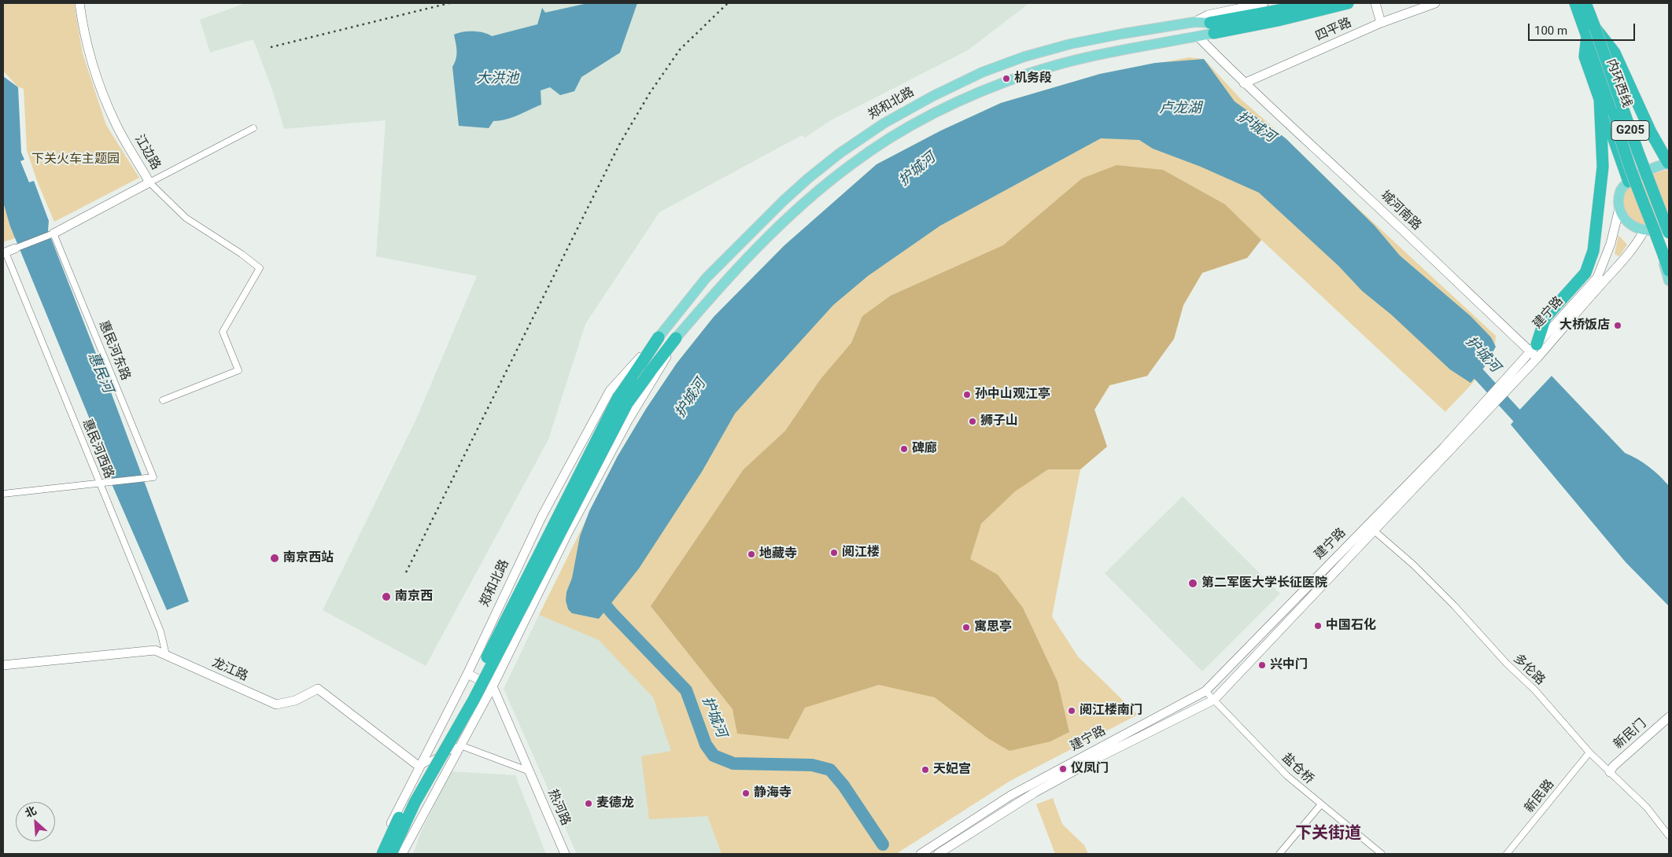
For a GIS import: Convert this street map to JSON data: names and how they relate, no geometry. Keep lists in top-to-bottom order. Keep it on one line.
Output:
{"streets":{"highway":["内环西线","郑和北路","G205"],"main road":["四平路","江边路","城河南路","建宁路","龙江路","新民门","热河路"],"street":["惠民河东路","惠民河西路","多伦路","盐仓桥","新民路"]},"crossings":[["四平路","城河南路"],["内环西线","G205"],["郑和北路","龙江路"],["江边路","惠民河东路"],["江边路","惠民河西路"],["城河南路","建宁路"],["建宁路","多伦路"],["建宁路","盐仓桥"],["惠民河东路","惠民河西路"],["惠民河西路","龙江路"],["多伦路","新民门"],["多伦路","新民路"]],"districts":["下关街道"],"water":["大洪池","卢龙湖","护城河","惠民河"],"parks":["下关火车主题园"],"places":["机务段","大桥饭店","孙中山观江亭","狮子山","碑廊","阅江楼","地藏寺","南京西站","第二军医大学长征医院","南京西","中国石化","寓思亭","兴中门","阅江楼南门","仪凤门","天妃宫","静海寺","麦德龙"],"scale_bar":"100 m","north":"top left"}
